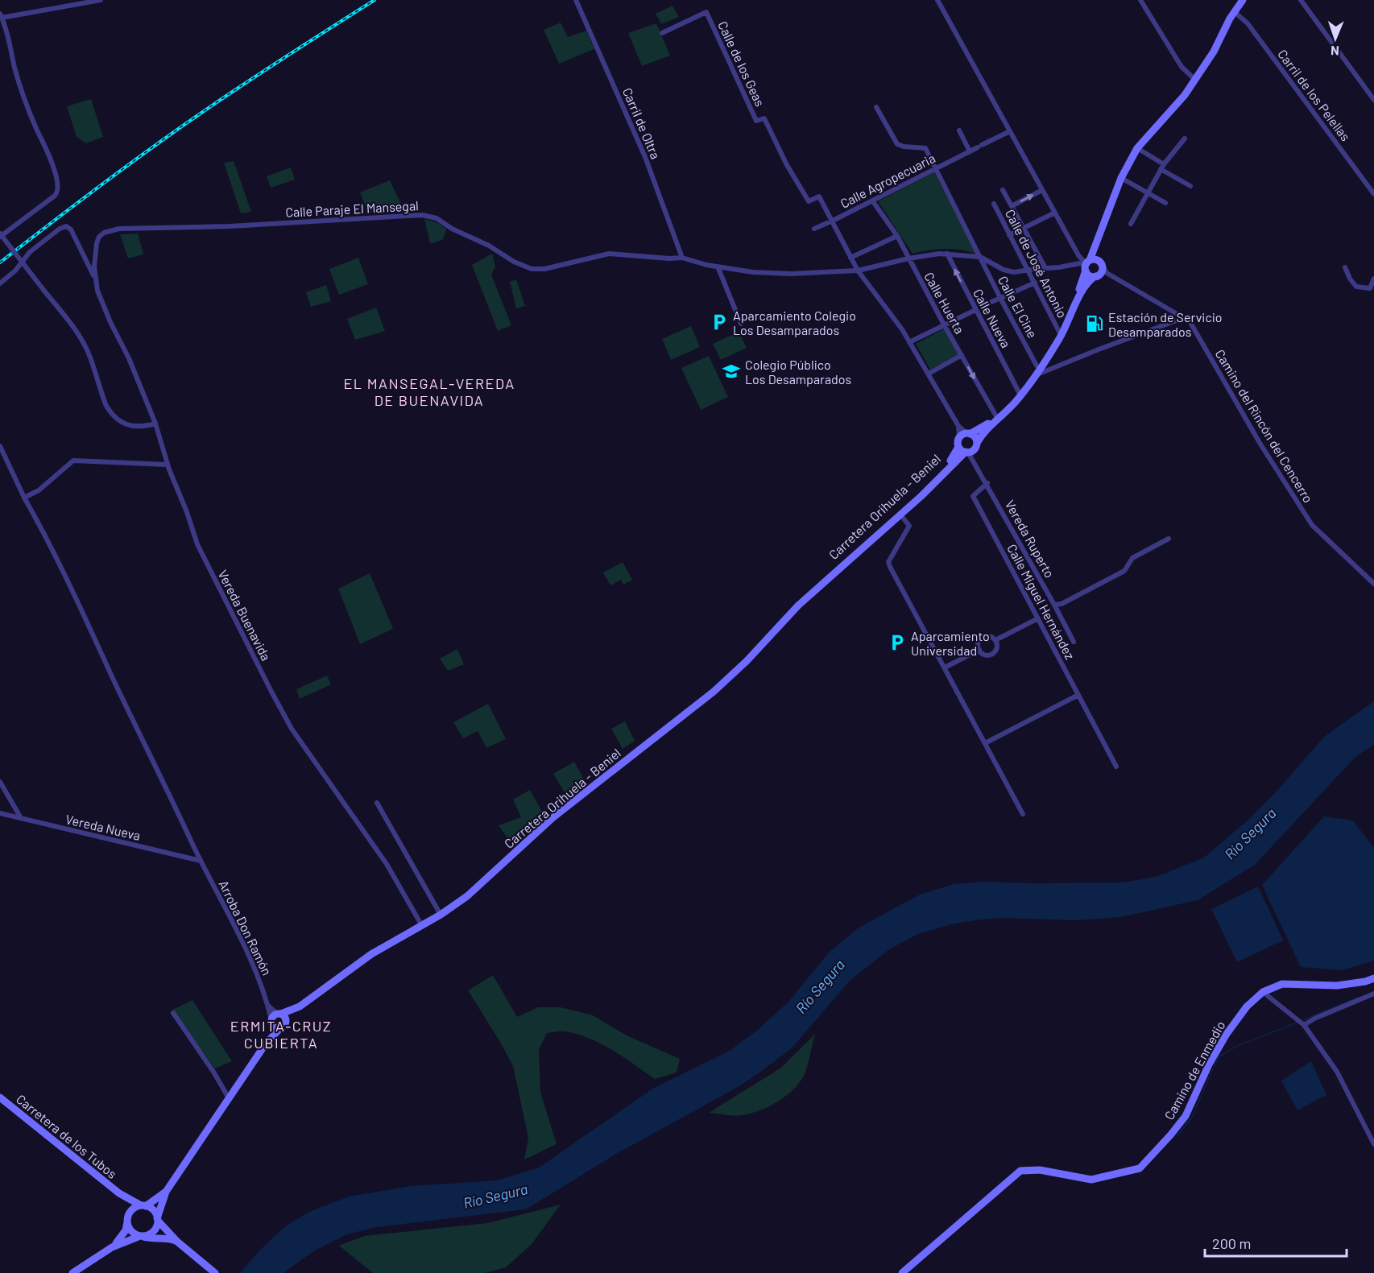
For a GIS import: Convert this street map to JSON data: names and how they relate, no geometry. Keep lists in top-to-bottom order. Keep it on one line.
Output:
{"streets":{"main road":["Carretera Orihuela - Beniel","Camino de Enmedio","Carretera de los Tubos"],"street":["Calle de los Geas","Carril de los Pelellas","Carril de Oltra","Calle Agropecuaria","Calle Paraje El Mansegal","Calle de José Antonio","Calle Huerta","Calle El Cine","Calle Nueva","Camino del Rincón del Cencerro","Vereda Ruperto","Calle Miguel Hernández","Vereda Buenavida","Vereda Nueva","Arroba Don Ramón"]},"crossings":[["Calle de los Geas","Calle Agropecuaria"],["Calle de los Geas","Calle Paraje El Mansegal"],["Carril de Oltra","Calle Paraje El Mansegal"],["Calle Agropecuaria","Calle Huerta"],["Calle Agropecuaria","Calle El Cine"],["Calle Paraje El Mansegal","Calle Huerta"],["Calle Paraje El Mansegal","Calle El Cine"],["Calle Paraje El Mansegal","Calle Nueva"],["Calle Paraje El Mansegal","Vereda Buenavida"],["Carretera Orihuela - Beniel","Vereda Buenavida"],["Carretera Orihuela - Beniel","Arroba Don Ramón"],["Vereda Ruperto","Calle Miguel Hernández"],["Vereda Nueva","Arroba Don Ramón"]],"one_way":["Calle Nueva"],"districts":["EL MANSEGAL-VEREDA DE BUENAVIDA","ERMITA-CRUZ CUBIERTA"],"water":["Río Segura"],"places":{"parking":["Aparcamiento Colegio Los Desamparados","Aparcamiento Universidad"],"fuel station":["Estación de Servicio Desamparados"],"school or university":["Colegio Público Los Desamparados"]},"scale_bar":"200 m","north":"bottom"}
